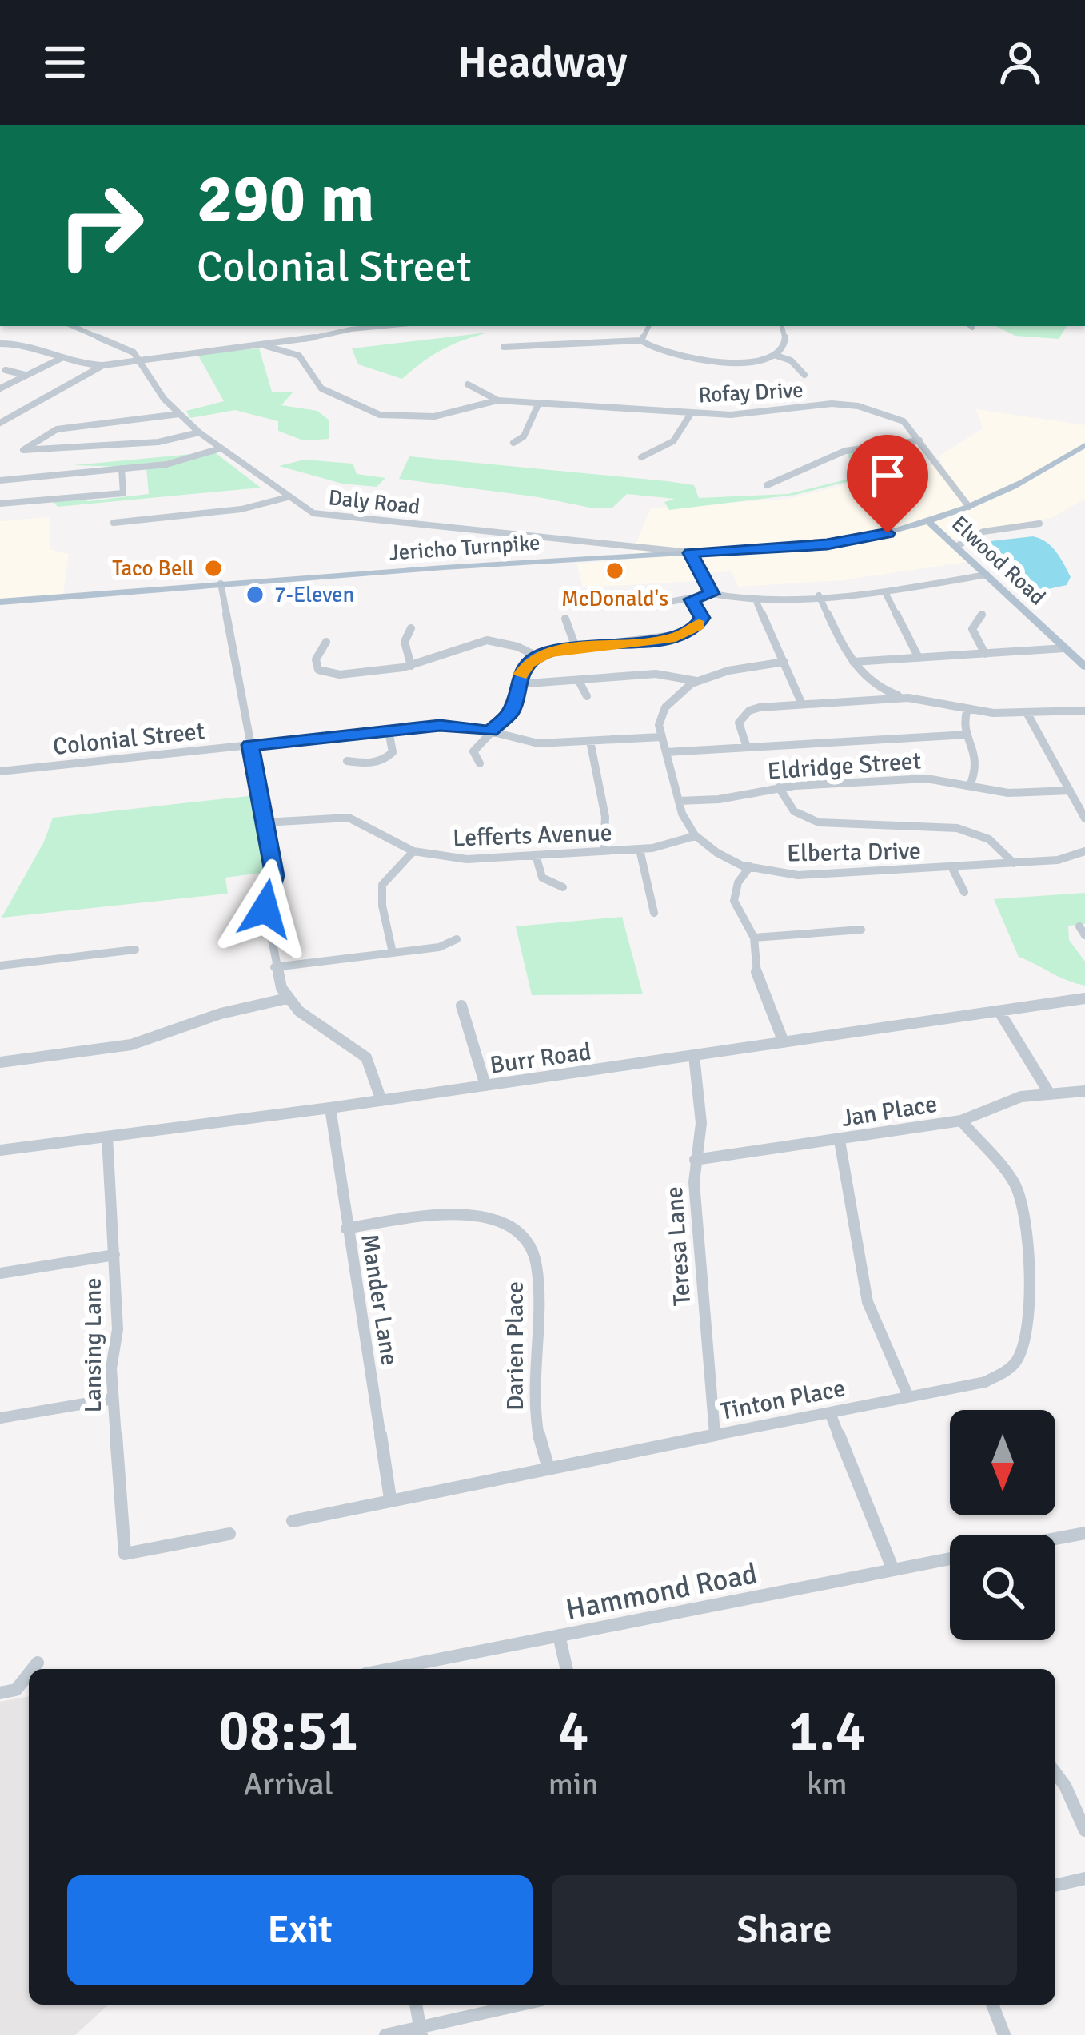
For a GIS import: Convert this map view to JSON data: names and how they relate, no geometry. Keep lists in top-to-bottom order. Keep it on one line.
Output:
{"streets":{"main road":["Jericho Turnpike","Elwood Road"],"street":["Rofay Drive","Daly Road","Colonial Street","Eldridge Street","Lefferts Avenue","Elberta Drive","Burr Road","Jan Place","Teresa Lane","Mander Lane","Lansing Lane","Darien Place","Tinton Place","Hammond Road"]},"crossings":[["Rofay Drive","Jericho Turnpike"],["Daly Road","Jericho Turnpike"],["Jericho Turnpike","Elwood Road"],["Lefferts Avenue","Elberta Drive"],["Burr Road","Teresa Lane"],["Burr Road","Mander Lane"],["Burr Road","Lansing Lane"],["Jan Place","Teresa Lane"],["Jan Place","Tinton Place"],["Teresa Lane","Tinton Place"],["Mander Lane","Darien Place"],["Mander Lane","Tinton Place"],["Darien Place","Tinton Place"]],"places":["Taco Bell","McDonald's","7-Eleven"],"north":"bottom","page":{"header":"Headway","turn":["290 m","Colonial Street"],"eta":["08:51","Arrival","4","min","1.4","km"],"buttons":["Exit","Share"]}}
